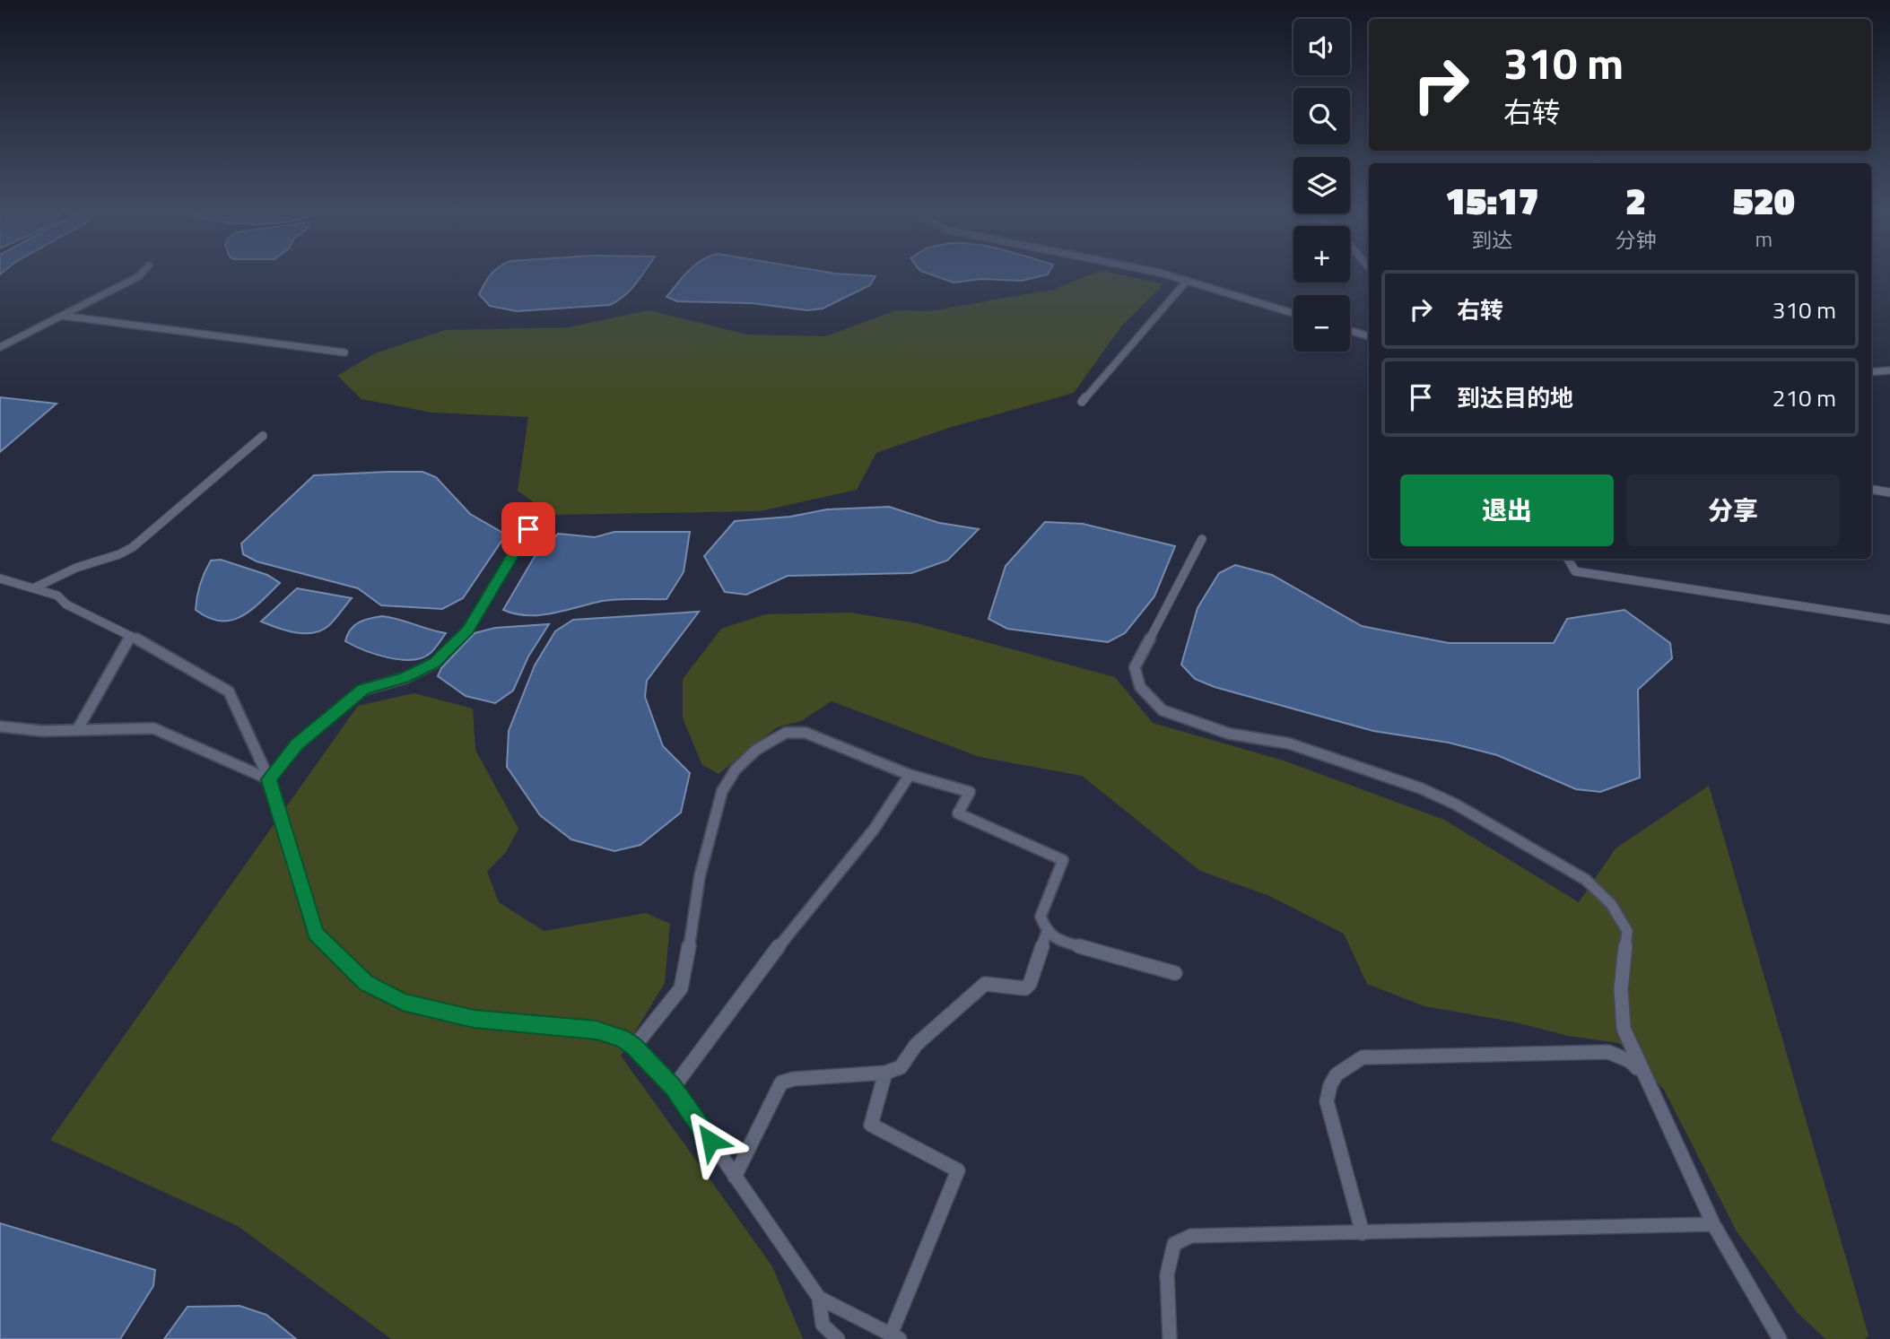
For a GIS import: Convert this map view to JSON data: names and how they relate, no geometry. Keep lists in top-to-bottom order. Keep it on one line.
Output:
{"page":{"map_buttons":["+","−"],"turn":["310 m","右转"],"eta":["15:17","到达","2","分钟","520","m"],"list":[{"name":"右转","value":"310 m"},{"name":"到达目的地","value":"210 m"}],"buttons":["退出","分享"]}}
